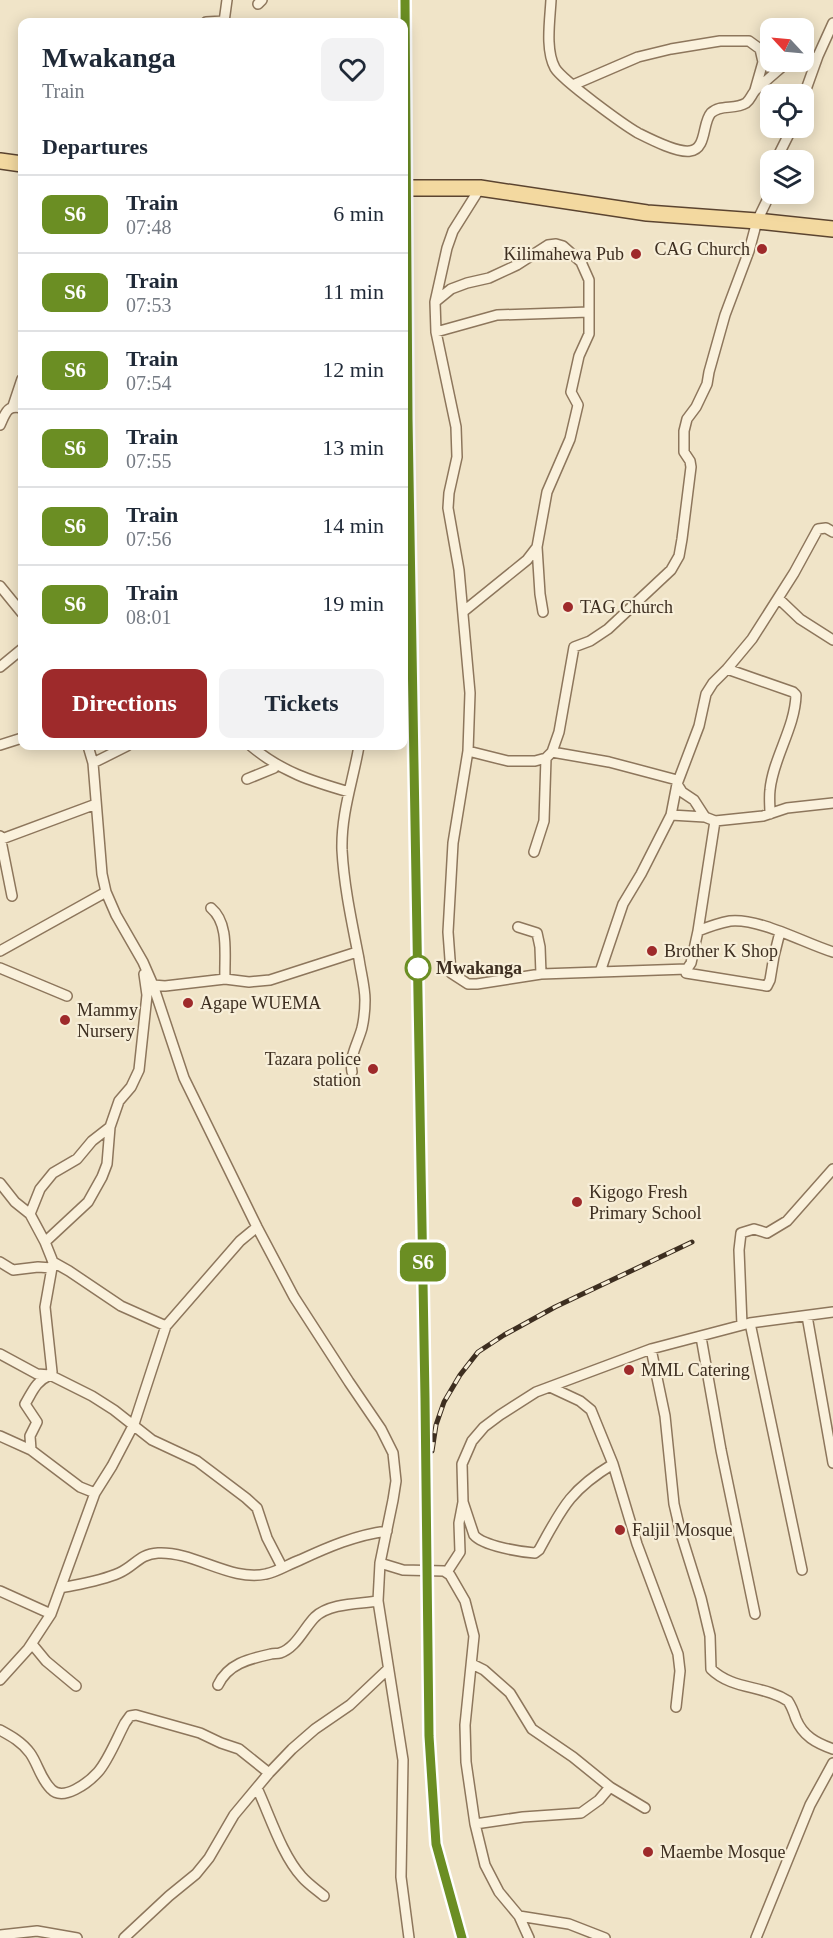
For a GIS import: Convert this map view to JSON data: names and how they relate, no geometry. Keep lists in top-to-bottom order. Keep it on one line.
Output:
{"places":["CAG Church","Kilimahewa Pub","TAG Church","Brother K Shop","Mwakanga","Agape WUEMA","Mammy Nursery","Tazara police station","Kigogo Fresh Primary School","MML Catering","Faljil Mosque","Maembe Mosque"],"north":"top left","page":{"on_map":"S6","heading":[["Mwakanga","Train"],"Departures"],"list":[{"mark":"S6","name":"Train","note":"07:48","value":"6 min"},{"mark":"S6","name":"Train","note":"07:53","value":"11 min"},{"mark":"S6","name":"Train","note":"07:54","value":"12 min"},{"mark":"S6","name":"Train","note":"07:55","value":"13 min"},{"mark":"S6","name":"Train","note":"07:56","value":"14 min"},{"mark":"S6","name":"Train","note":"08:01","value":"19 min"}],"buttons":["Directions","Tickets"]}}
